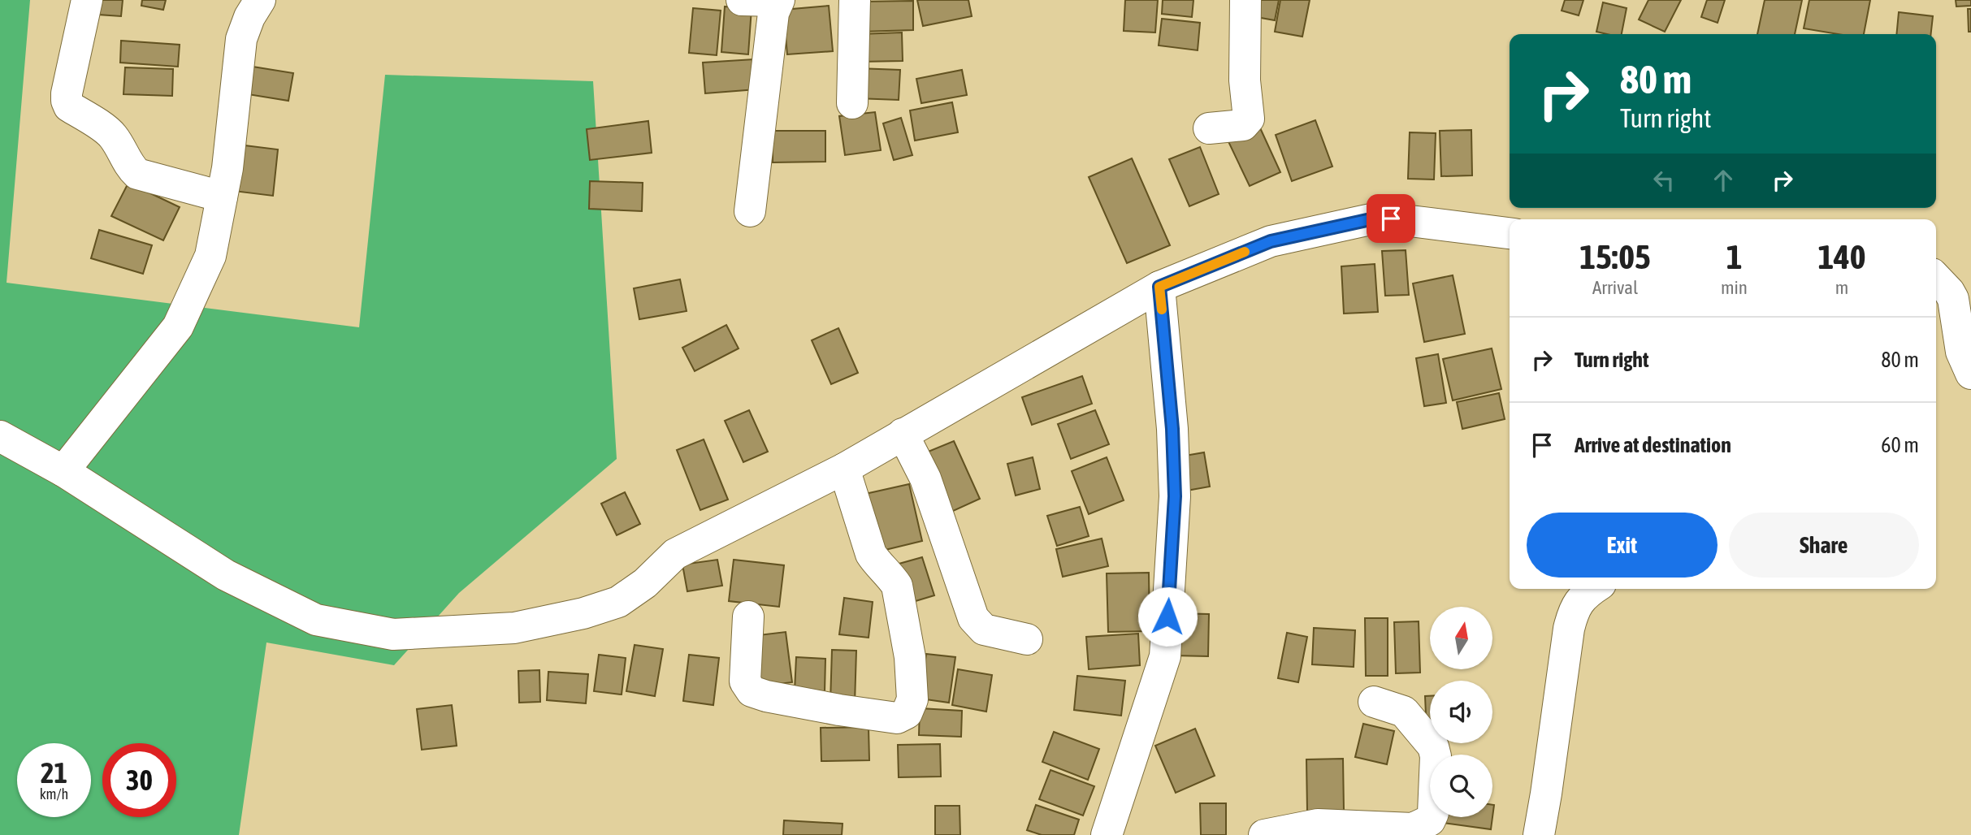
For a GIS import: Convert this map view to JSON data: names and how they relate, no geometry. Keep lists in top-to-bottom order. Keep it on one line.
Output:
{"north":"top","page":{"turn":["80 m","Turn right"],"eta":["15:05","Arrival","1","min","140","m"],"list":[{"name":"Turn right","value":"80 m"},{"name":"Arrive at destination","value":"60 m"}],"buttons":["Exit","Share"],"speed":"21 km/h","limit":"30"}}
